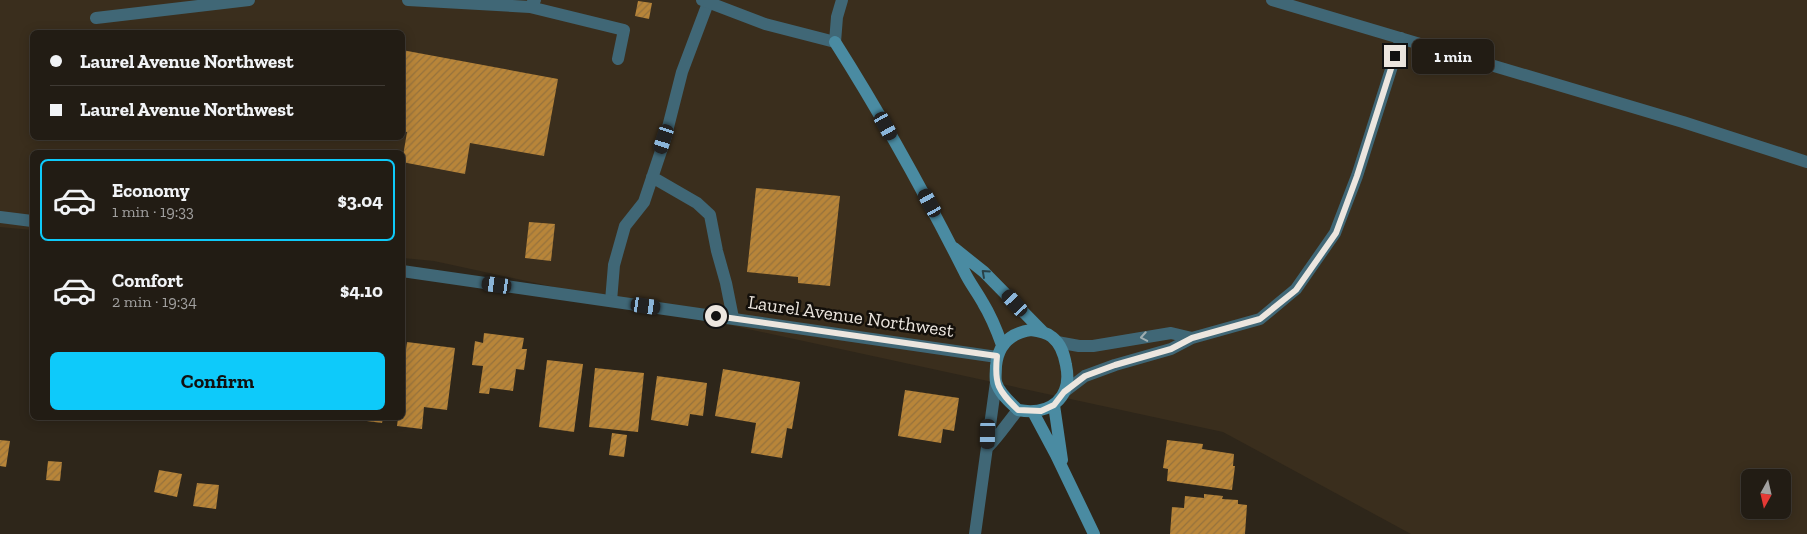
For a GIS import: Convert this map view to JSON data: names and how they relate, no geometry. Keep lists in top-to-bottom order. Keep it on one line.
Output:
{"streets":{"street":["Laurel Avenue Northwest"]},"north":"bottom","page":{"banner":["Laurel Avenue Northwest","Laurel Avenue Northwest"],"bubble":"1 min","list":[{"name":"Economy","note":"1 min · 19:33","value":"$3.04"},{"name":"Comfort","note":"2 min · 19:34","value":"$4.10"}],"buttons":"Confirm"}}
